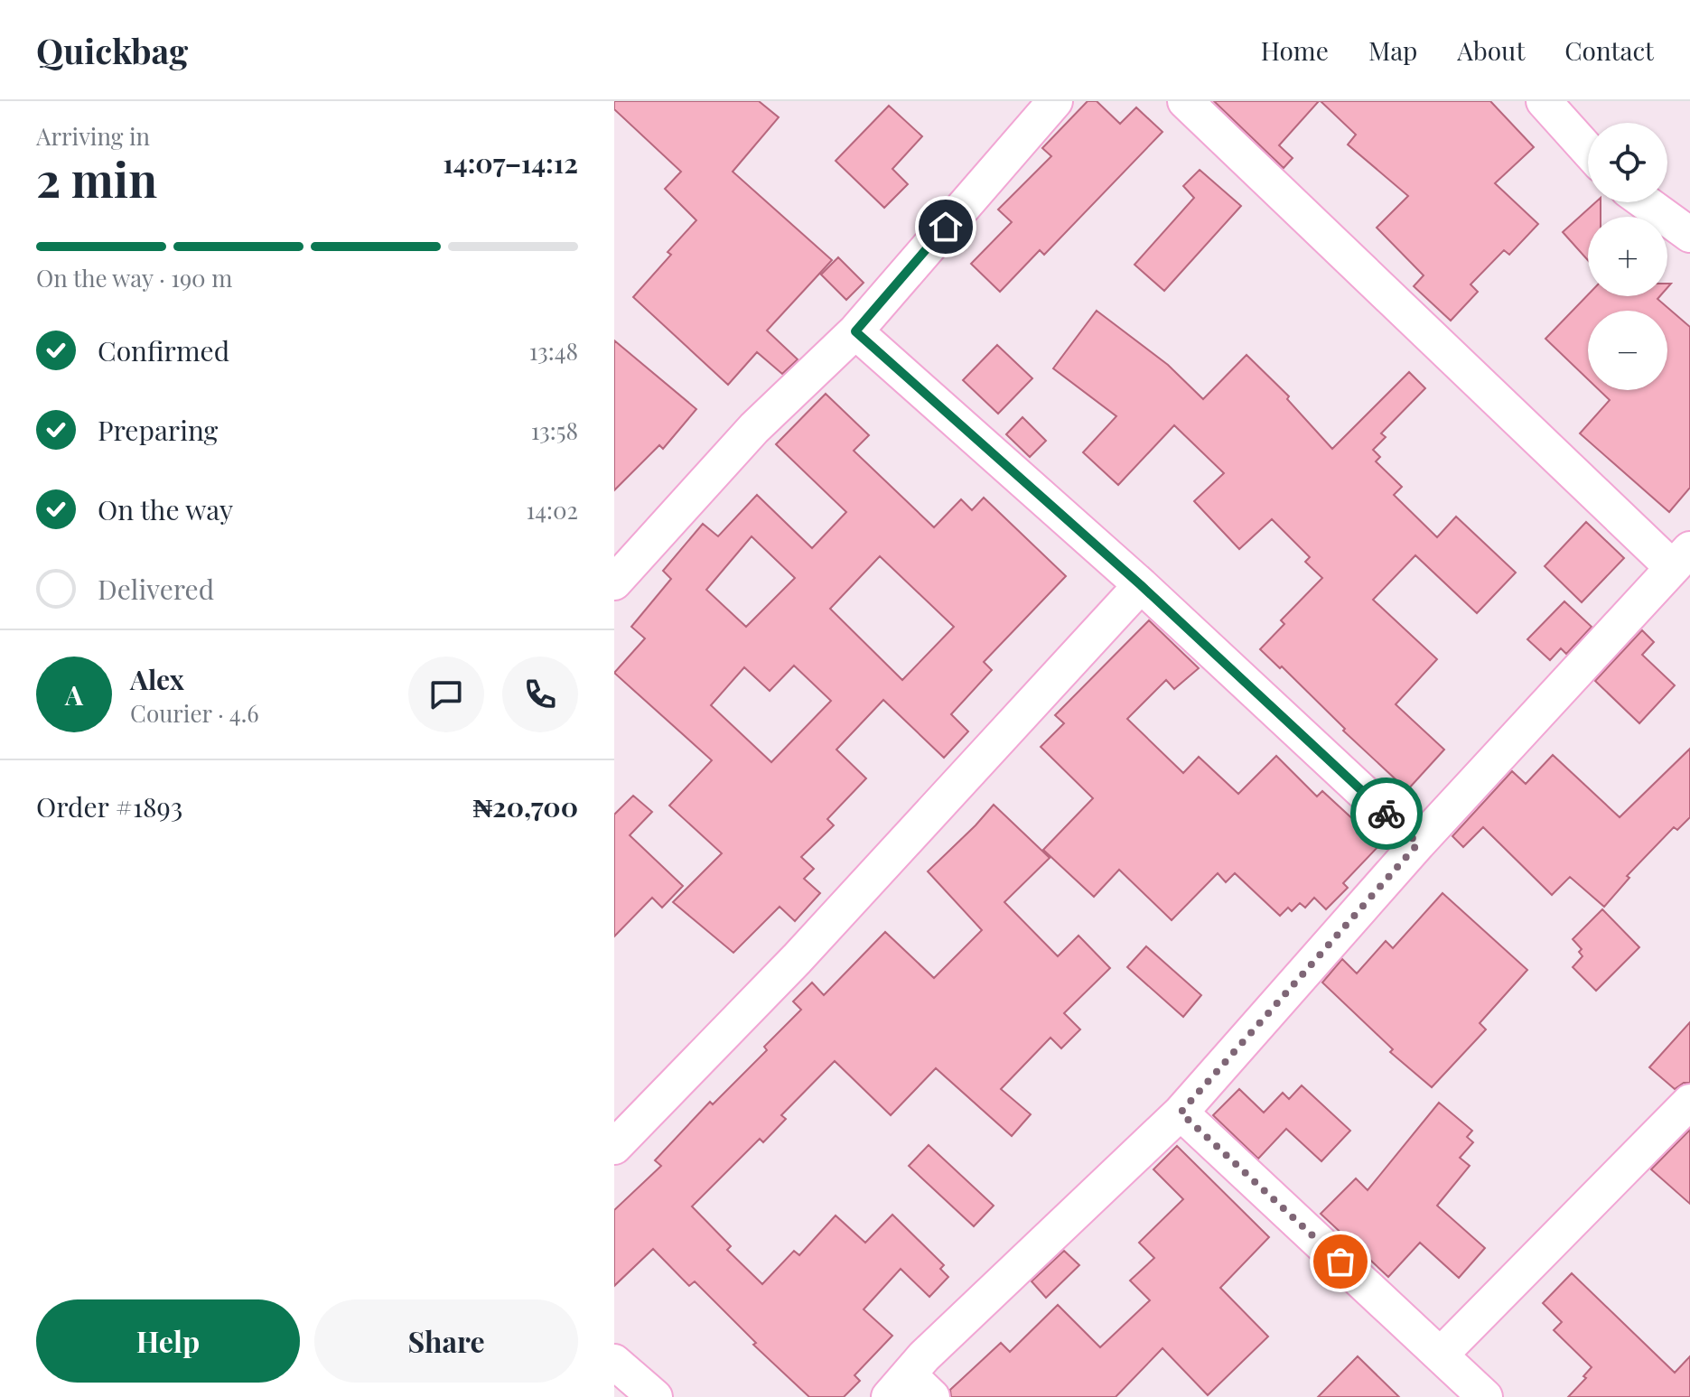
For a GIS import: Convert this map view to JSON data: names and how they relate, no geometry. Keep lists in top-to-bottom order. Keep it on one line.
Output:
{"page":{"header":"Quickbag","nav":["Home","Map","About","Contact"],"heading":["2 min","Arriving in","14:07–14:12"],"panel":["Alex","Courier · 4.6","Order #1893","₦20,700"],"map_buttons":["+","−"],"bar":"On the way · 190 m","list":[["Confirmed","13:48"],["Preparing","13:58"],["On the way","14:02"],"Delivered"],"round":"A","buttons":["Help","Share"]}}
